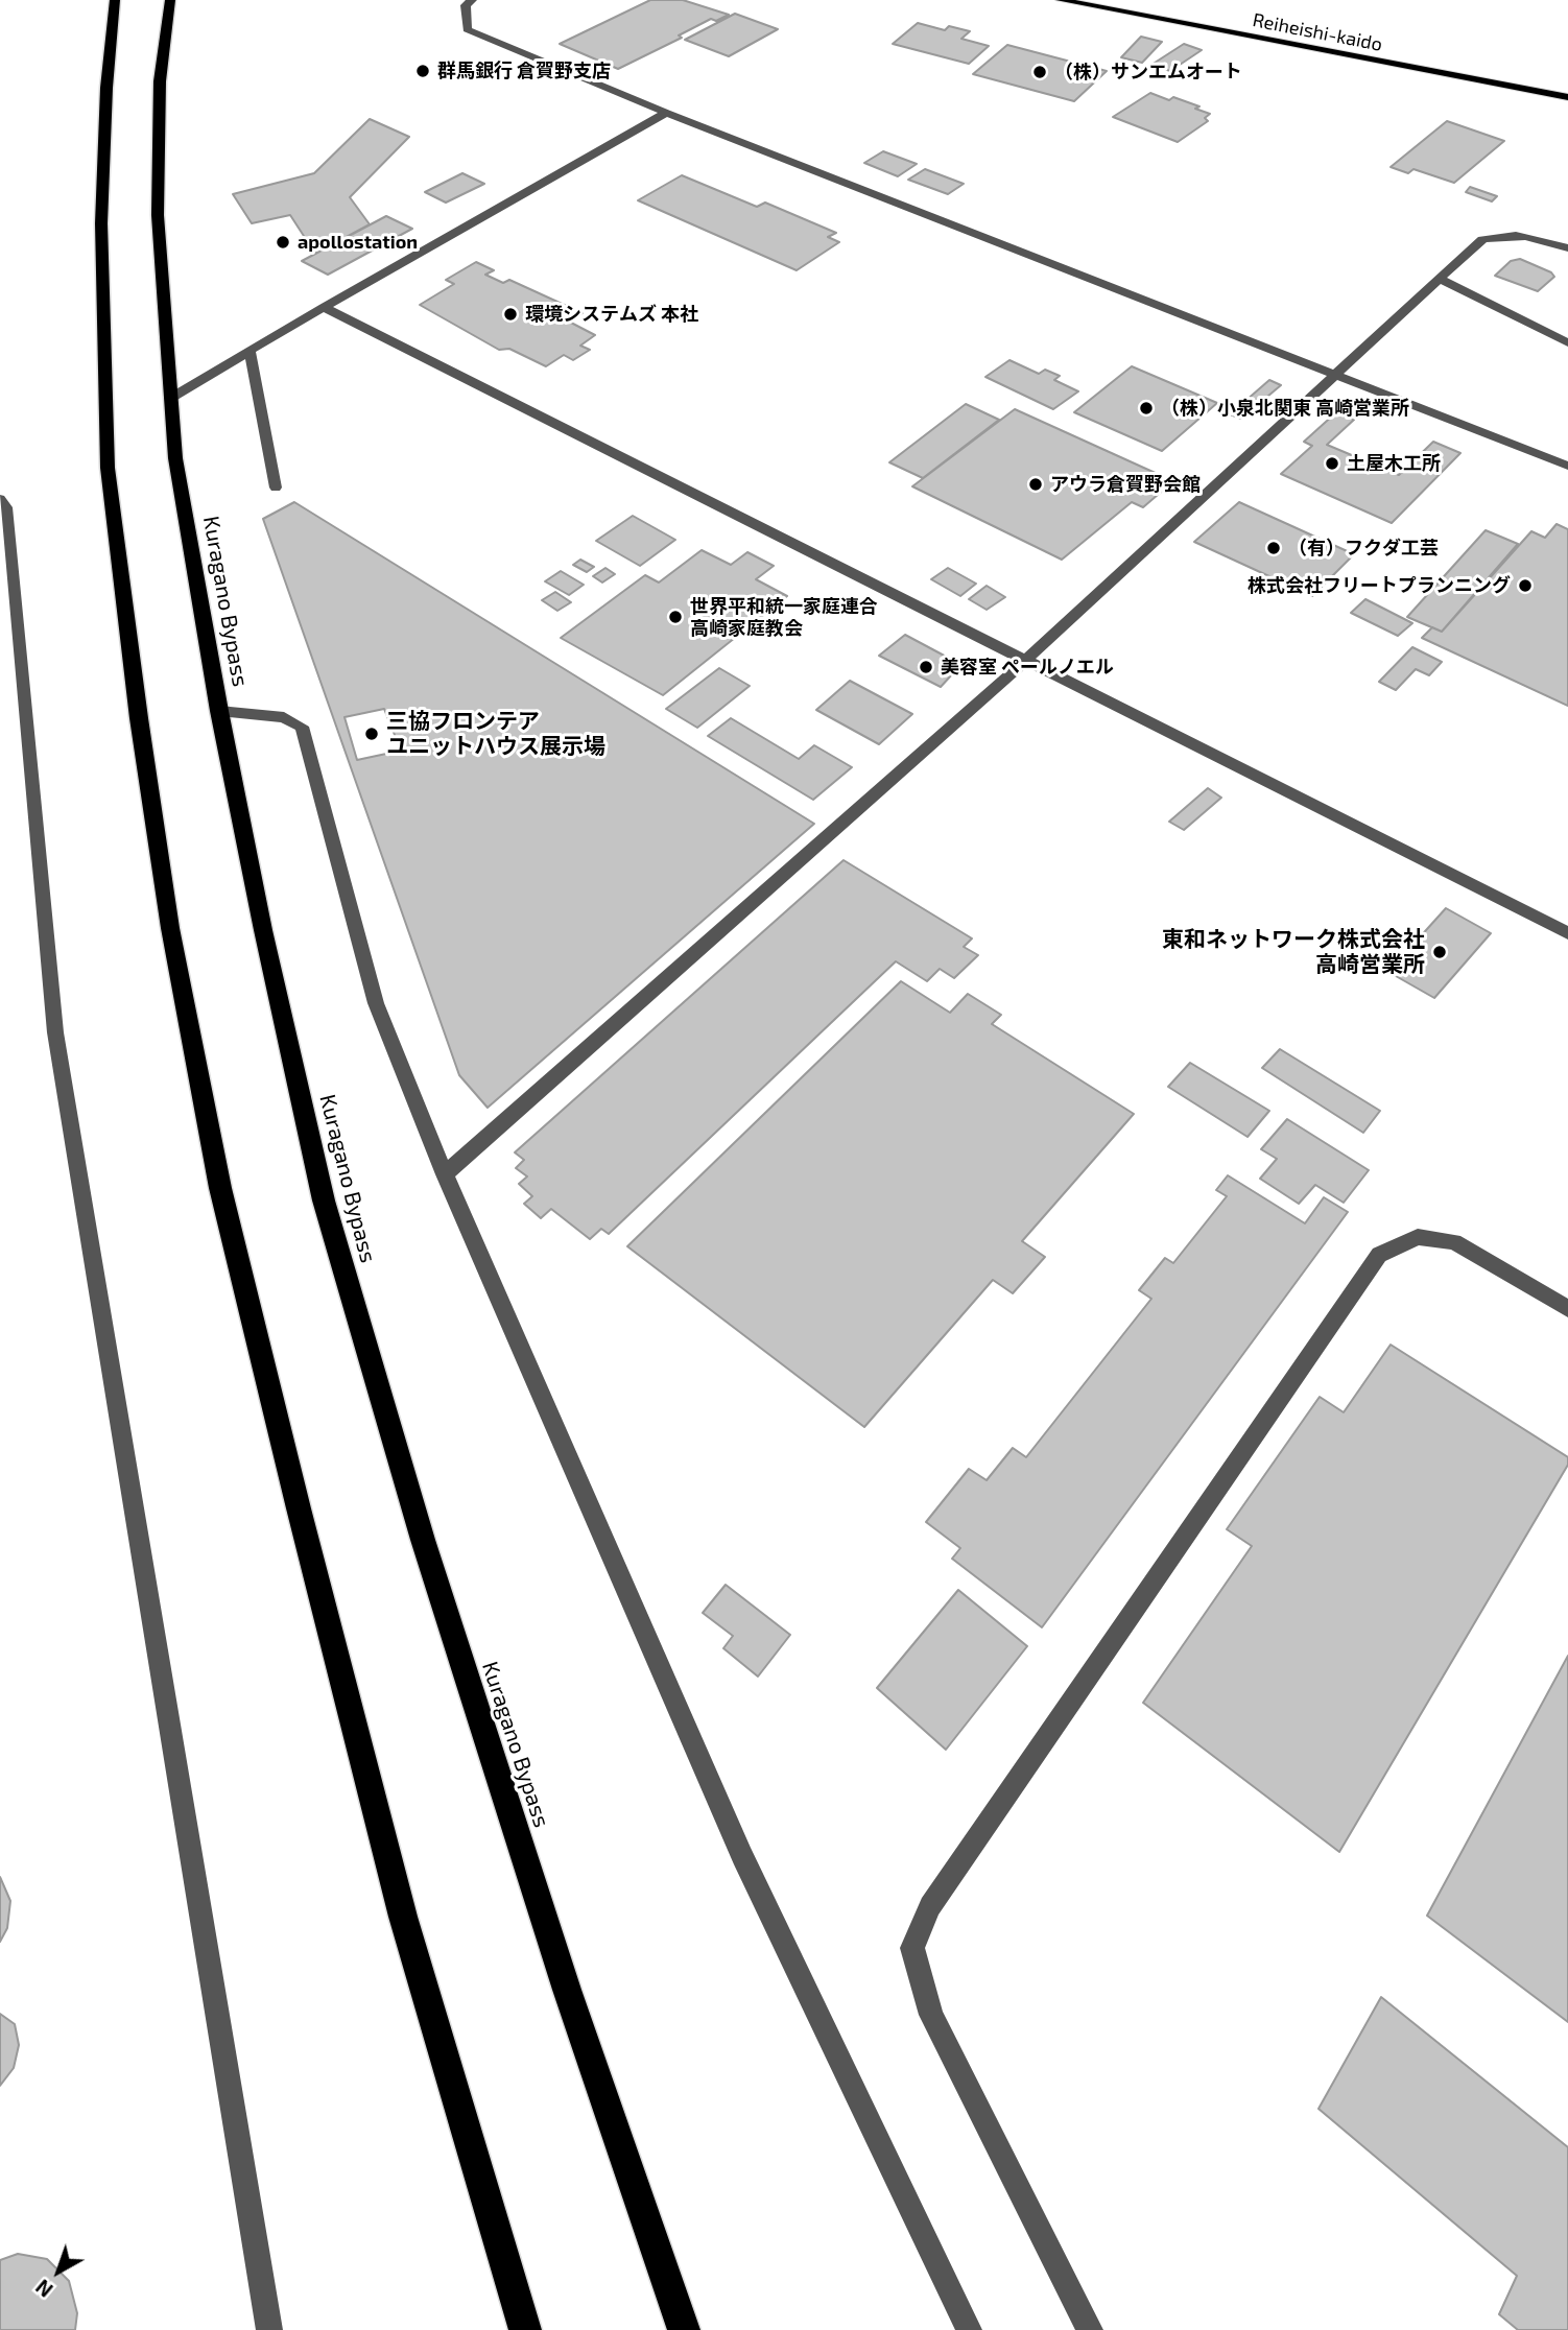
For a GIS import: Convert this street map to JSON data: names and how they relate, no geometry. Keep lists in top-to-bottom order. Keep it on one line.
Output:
{"streets":{"highway":["Kuragano Bypass"],"main road":["Reiheishi-kaido"]},"places":["群馬銀行 倉賀野支店","（株）サンエムオート","apollostation","環境システムズ 本社","（株）小泉北関東 高崎営業所","土屋木工所","アウラ倉賀野会館","（有）フクダ工芸","株式会社フリートプランニング","世界平和統一家庭連合 高崎家庭教会","美容室 ペールノエル","三協フロンテア ユニットハウス展示場","東和ネットワーク株式会社 高崎営業所"],"north":"bottom left"}
